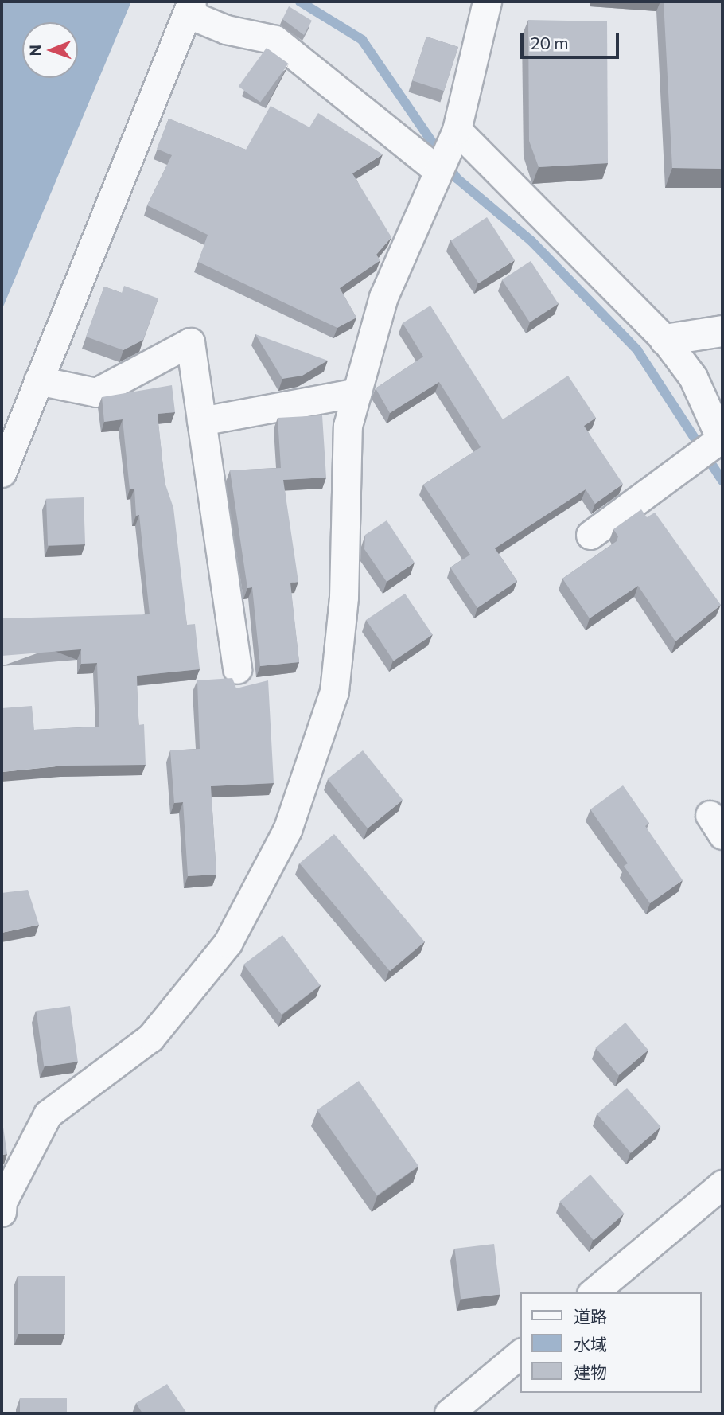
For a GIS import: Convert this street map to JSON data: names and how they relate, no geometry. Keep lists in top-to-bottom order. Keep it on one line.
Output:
{"legend":["道路","水域","建物"],"scale_bar":"20 m","north":"left"}
